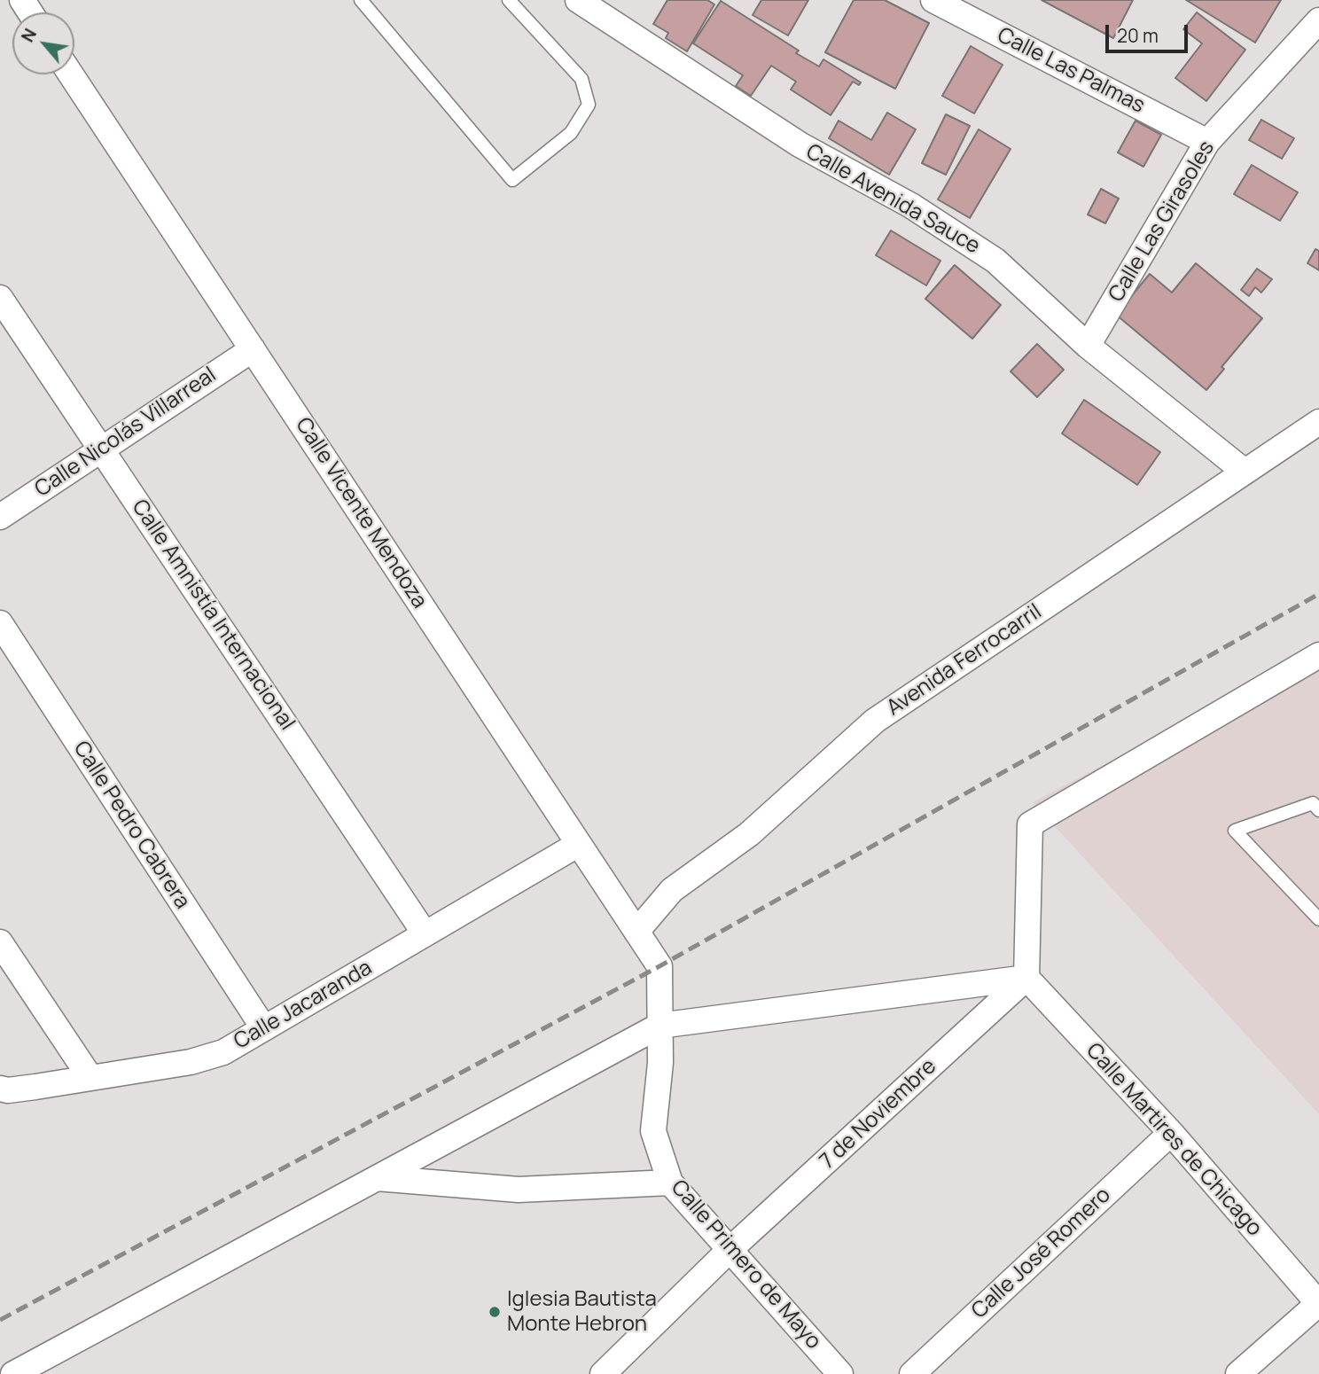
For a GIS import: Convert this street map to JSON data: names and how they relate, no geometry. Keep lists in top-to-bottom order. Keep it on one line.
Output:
{"streets":{"street":["Calle Las Palmas","Calle Avenida Sauce","Calle Las Girasoles","Calle Nicolás Villarreal","Calle Vicente Mendoza","Calle Amnistía Internacional","Avenida Ferrocarril","Calle Pedro Cabrera","Calle Jacaranda","7 de Noviembre","Calle Martires de Chicago","Calle José Romero","Calle Primero de Mayo"]},"crossings":[["Calle Las Palmas","Calle Las Girasoles"],["Calle Avenida Sauce","Calle Las Girasoles"],["Calle Avenida Sauce","Avenida Ferrocarril"],["Calle Nicolás Villarreal","Calle Vicente Mendoza"],["Calle Nicolás Villarreal","Calle Amnistía Internacional"],["Calle Vicente Mendoza","Avenida Ferrocarril"],["Calle Vicente Mendoza","Calle Jacaranda"],["Calle Vicente Mendoza","Calle Primero de Mayo"],["Calle Amnistía Internacional","Calle Jacaranda"],["Calle Pedro Cabrera","Calle Jacaranda"],["7 de Noviembre","Calle Martires de Chicago"],["7 de Noviembre","Calle Primero de Mayo"],["Calle Martires de Chicago","Calle José Romero"]],"places":["Iglesia Bautista Monte Hebron"],"scale_bar":"20 m","north":"top left"}
